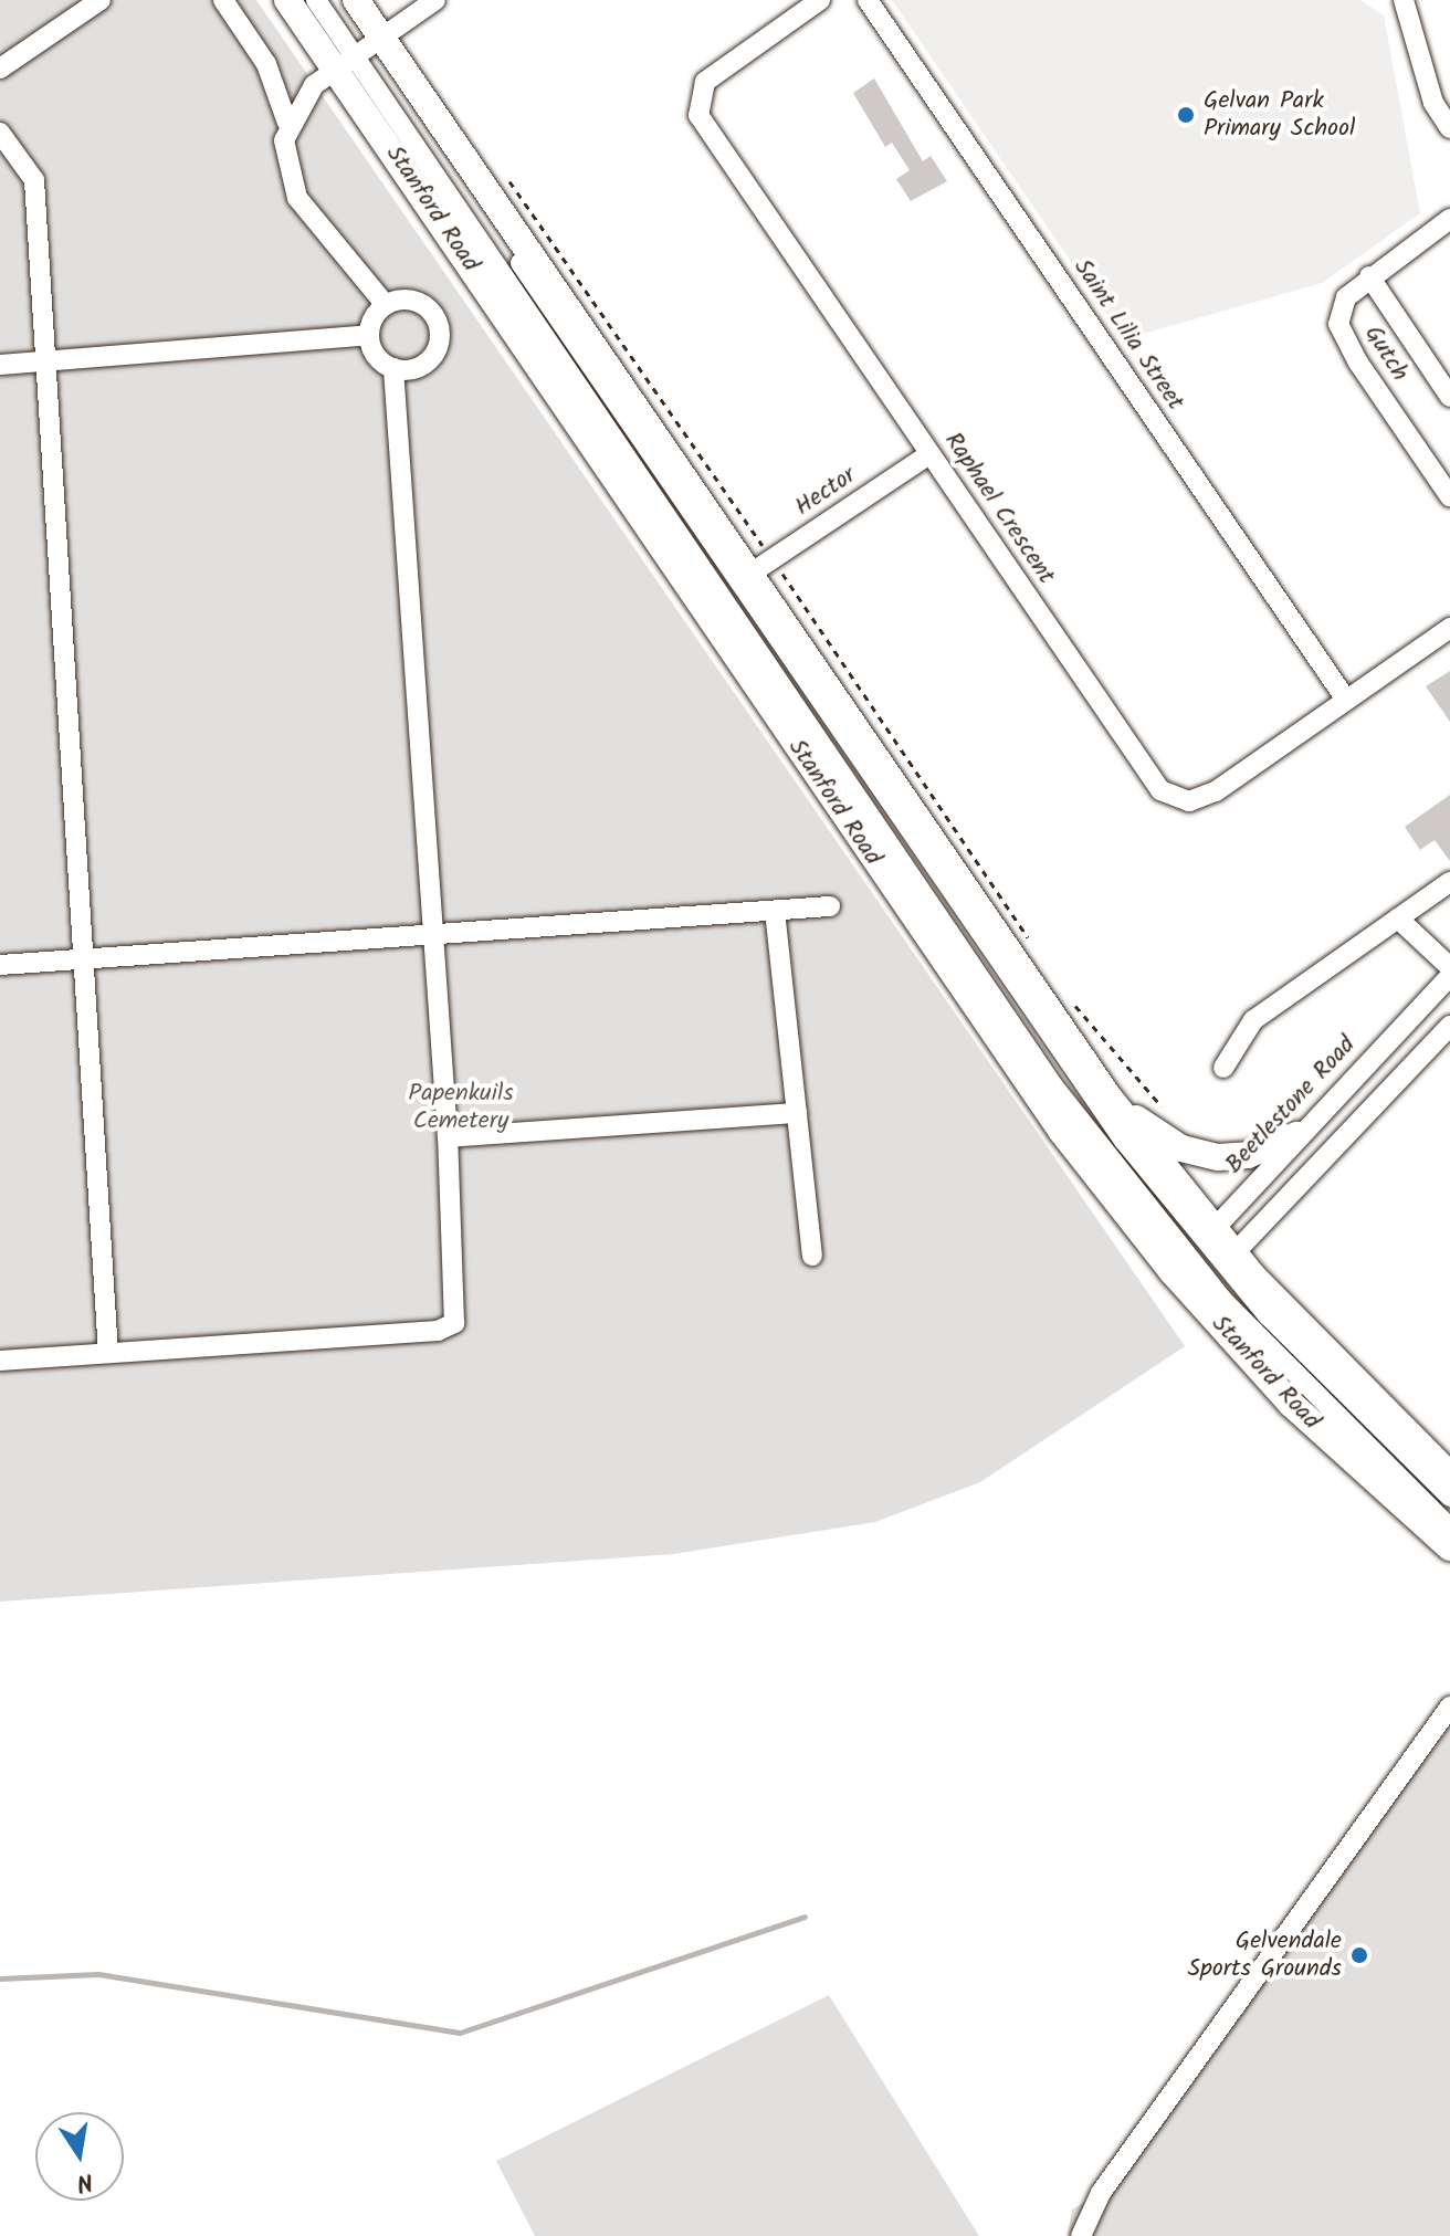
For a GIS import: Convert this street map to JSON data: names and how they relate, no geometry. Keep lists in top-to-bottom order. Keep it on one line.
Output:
{"streets":{"main road":["Stanford Road"],"street":["Saint Lilia Street","Gutch","Hector","Raphael Crescent","Beetlestone Road"]},"crossings":[["Stanford Road","Hector"],["Stanford Road","Beetlestone Road"],["Saint Lilia Street","Raphael Crescent"],["Hector","Raphael Crescent"]],"parks":["Papenkuils Cemetery"],"places":["Gelvan Park Primary School","Gelvendale Sports Grounds"],"north":"bottom"}
